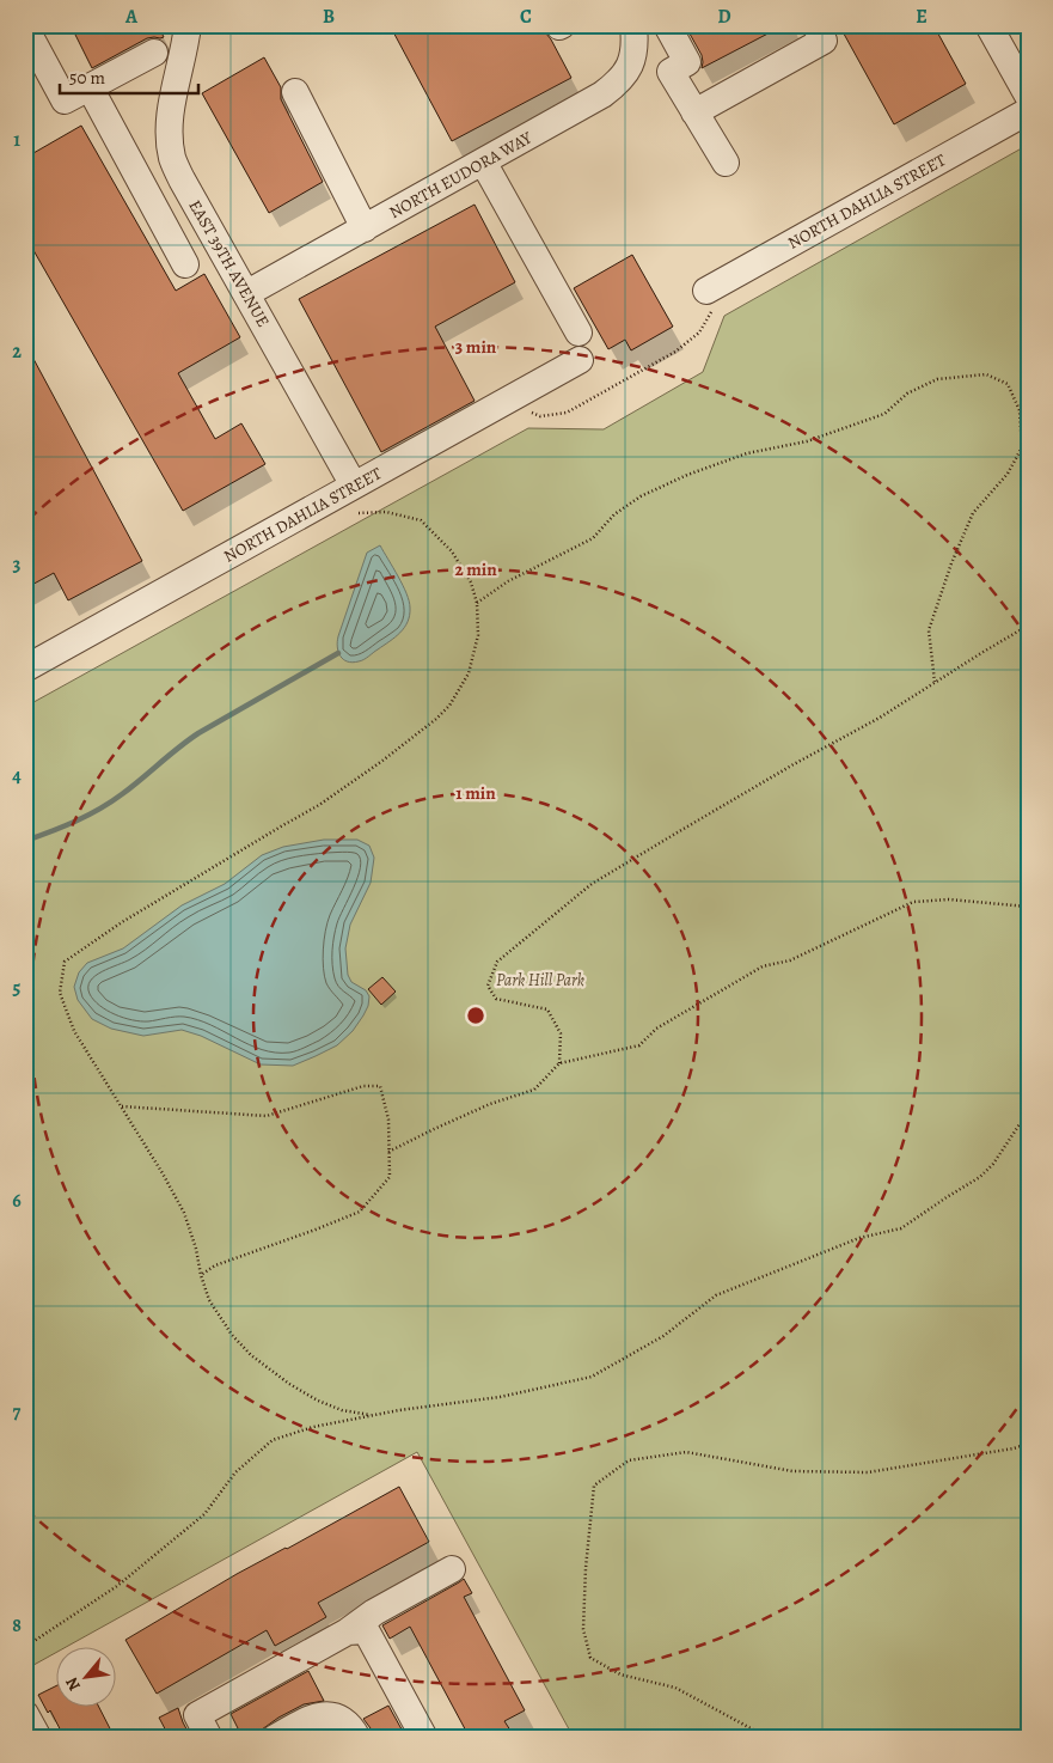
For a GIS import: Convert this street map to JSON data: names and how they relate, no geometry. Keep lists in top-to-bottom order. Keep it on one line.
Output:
{"streets":{"street":["NORTH EUDORA WAY","NORTH DAHLIA STREET","EAST 39TH AVENUE"]},"crossings":[["NORTH EUDORA WAY","EAST 39TH AVENUE"],["NORTH DAHLIA STREET","EAST 39TH AVENUE"]],"parks":["Park Hill Park"],"scale_bar":"50 m","north":"bottom left","grid":{"columns":["A","B","C","D","E"],"rows":["1","2","3","4","5","6","7","8"]},"rings":["3 min","2 min","1 min"]}
